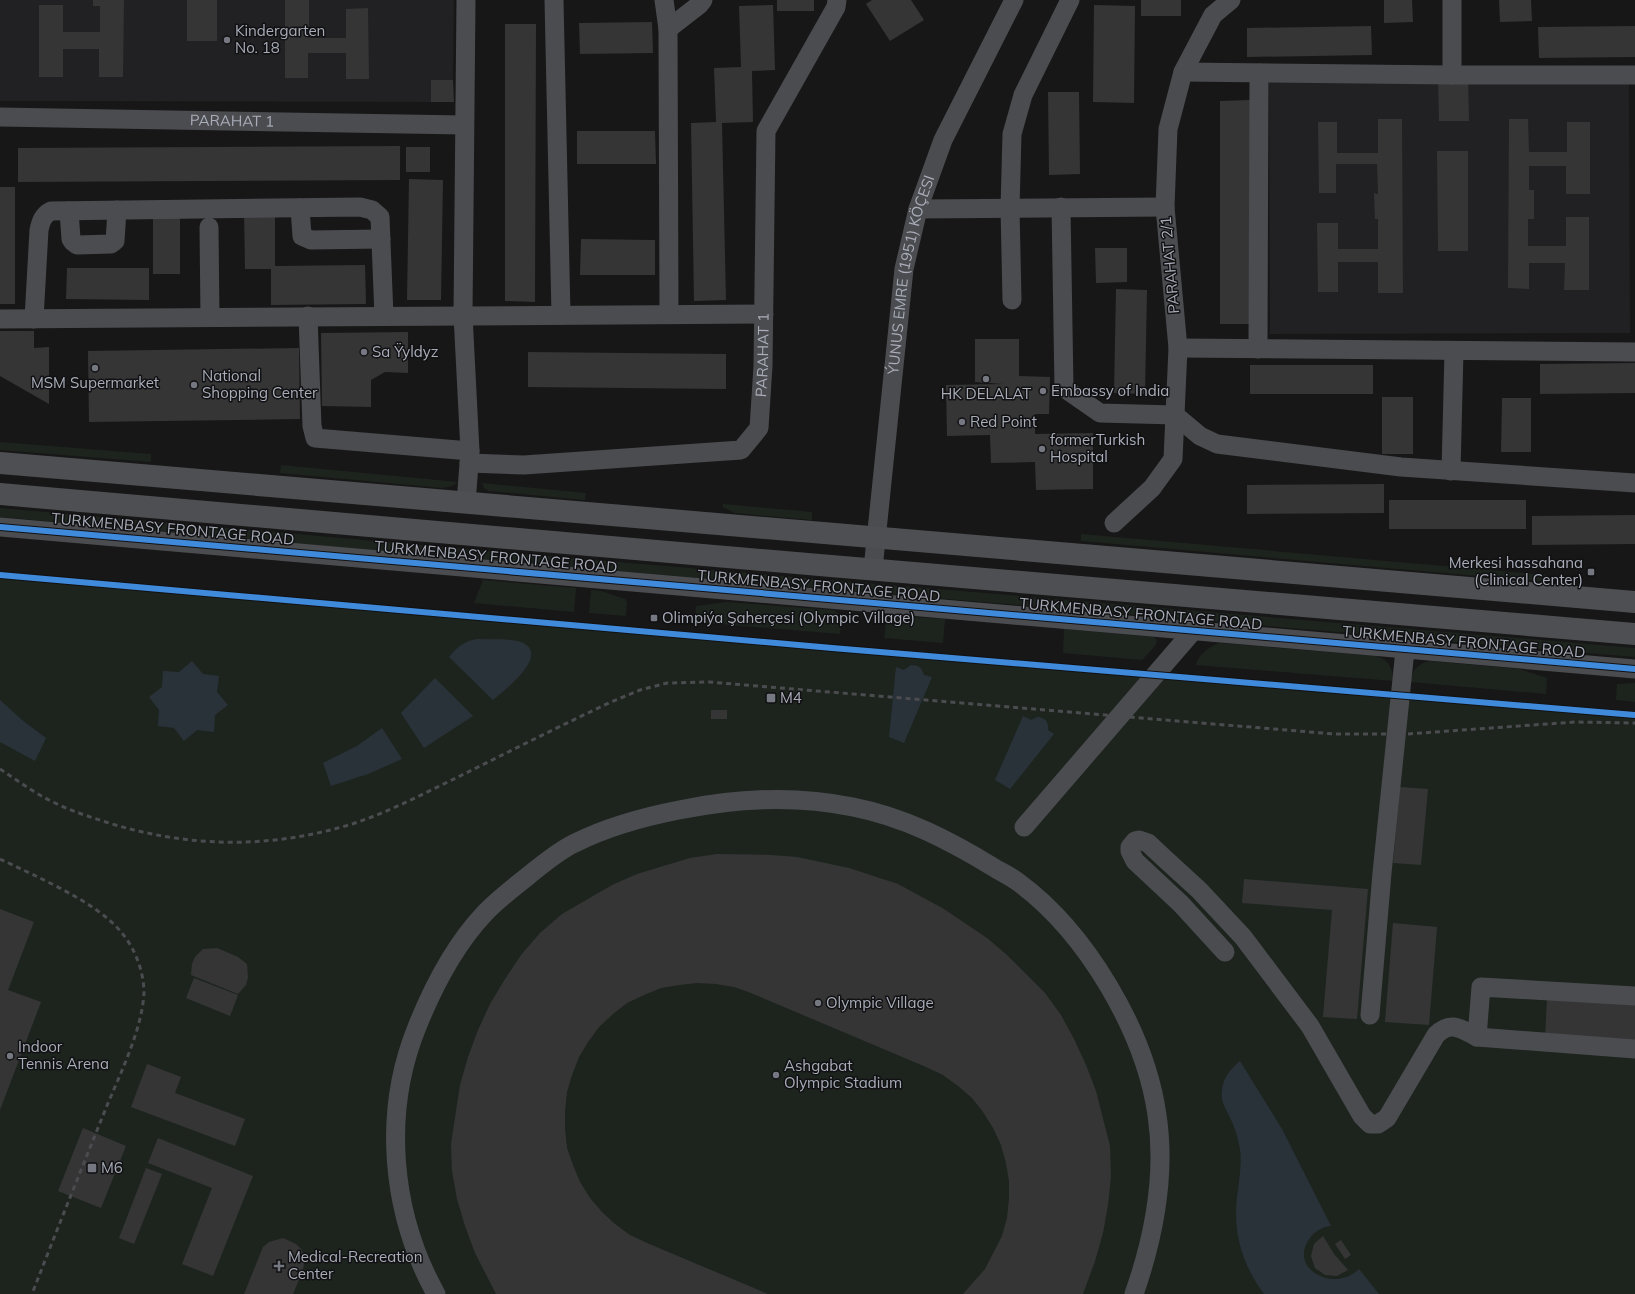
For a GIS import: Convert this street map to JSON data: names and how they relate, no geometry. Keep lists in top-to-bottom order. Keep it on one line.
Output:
{"streets":{"street":["PARAHAT 1","PARAHAT 2/1","ÝUNUS EMRE (1951) KÖÇESI","TURKMENBASY FRONTAGE ROAD"]},"crossings":[["PARAHAT 2/1","ÝUNUS EMRE (1951) KÖÇESI"]],"places":{"other":["Kindergarten No. 18","Sa Ÿyldyz","MSM Supermarket","HK DELALAT","National Shopping Center","Embassy of India","Red Point","formerTurkish Hospital","Olympic Village","Indoor Tennis Arena","Ashgabat Olympic Stadium"],"transit":["Merkesi hassahana (Clinical Center)","Olimpiýa Şaherçesi (Olympic Village)","M4","M6"],"health":["Medical-Recreation Center"]}}
